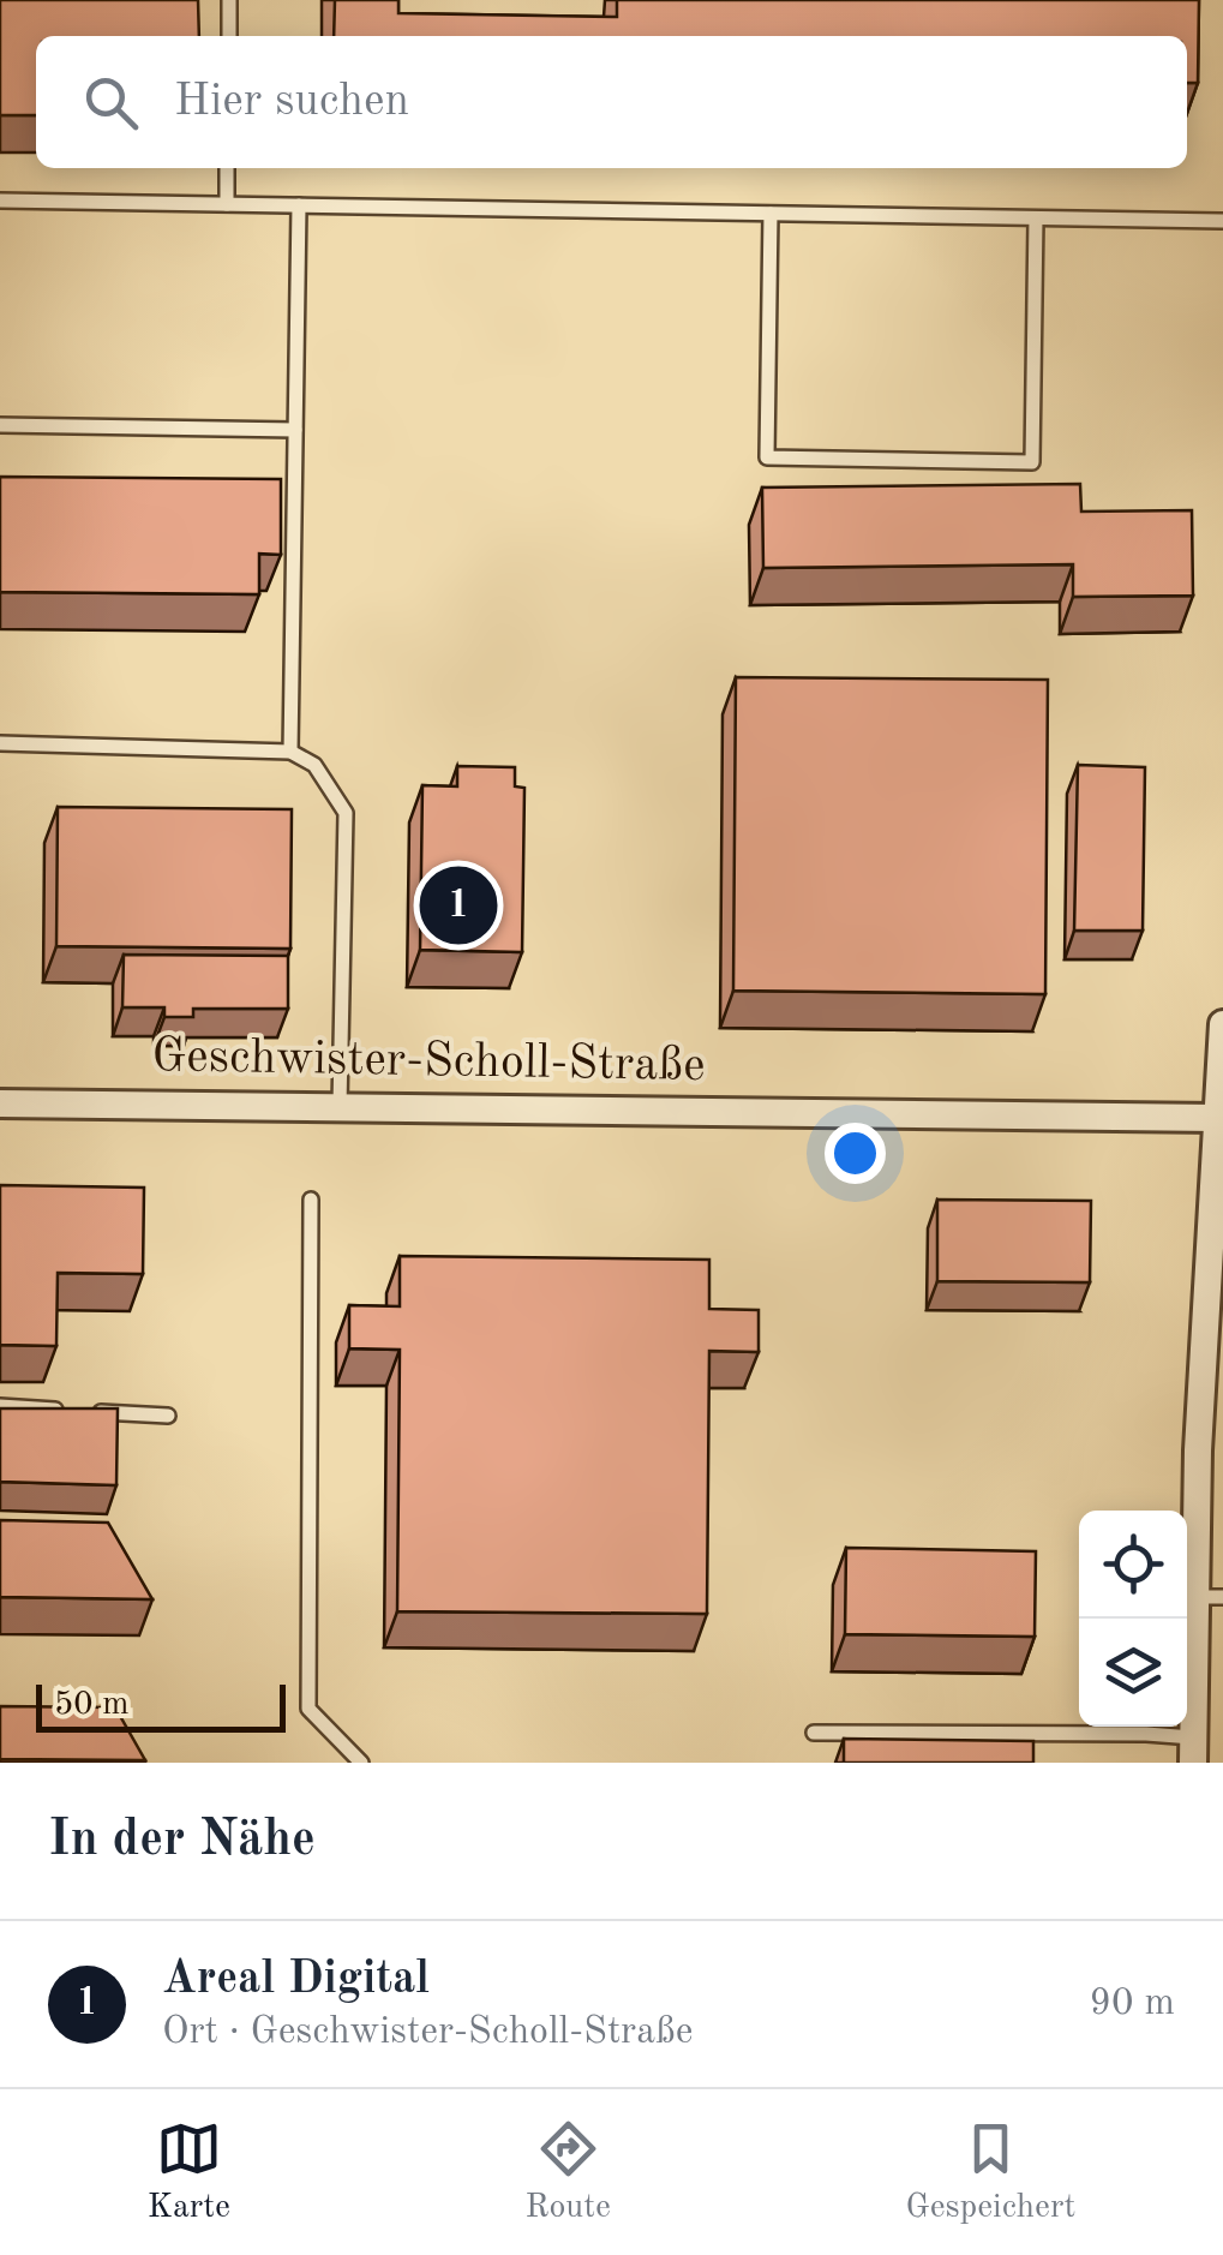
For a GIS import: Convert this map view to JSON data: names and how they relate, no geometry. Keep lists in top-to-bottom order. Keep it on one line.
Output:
{"streets":{"street":["Geschwister-Scholl-Straße"]},"scale_bar":"50 m","page":{"search":"Hier suchen","pins":"1","scale":"50 m","heading":"In der Nähe","list":[{"mark":"1","name":"Areal Digital","note":"Ort · Geschwister-Scholl-Straße","value":"90 m"}],"nav":["Karte","Route","Gespeichert"]}}
